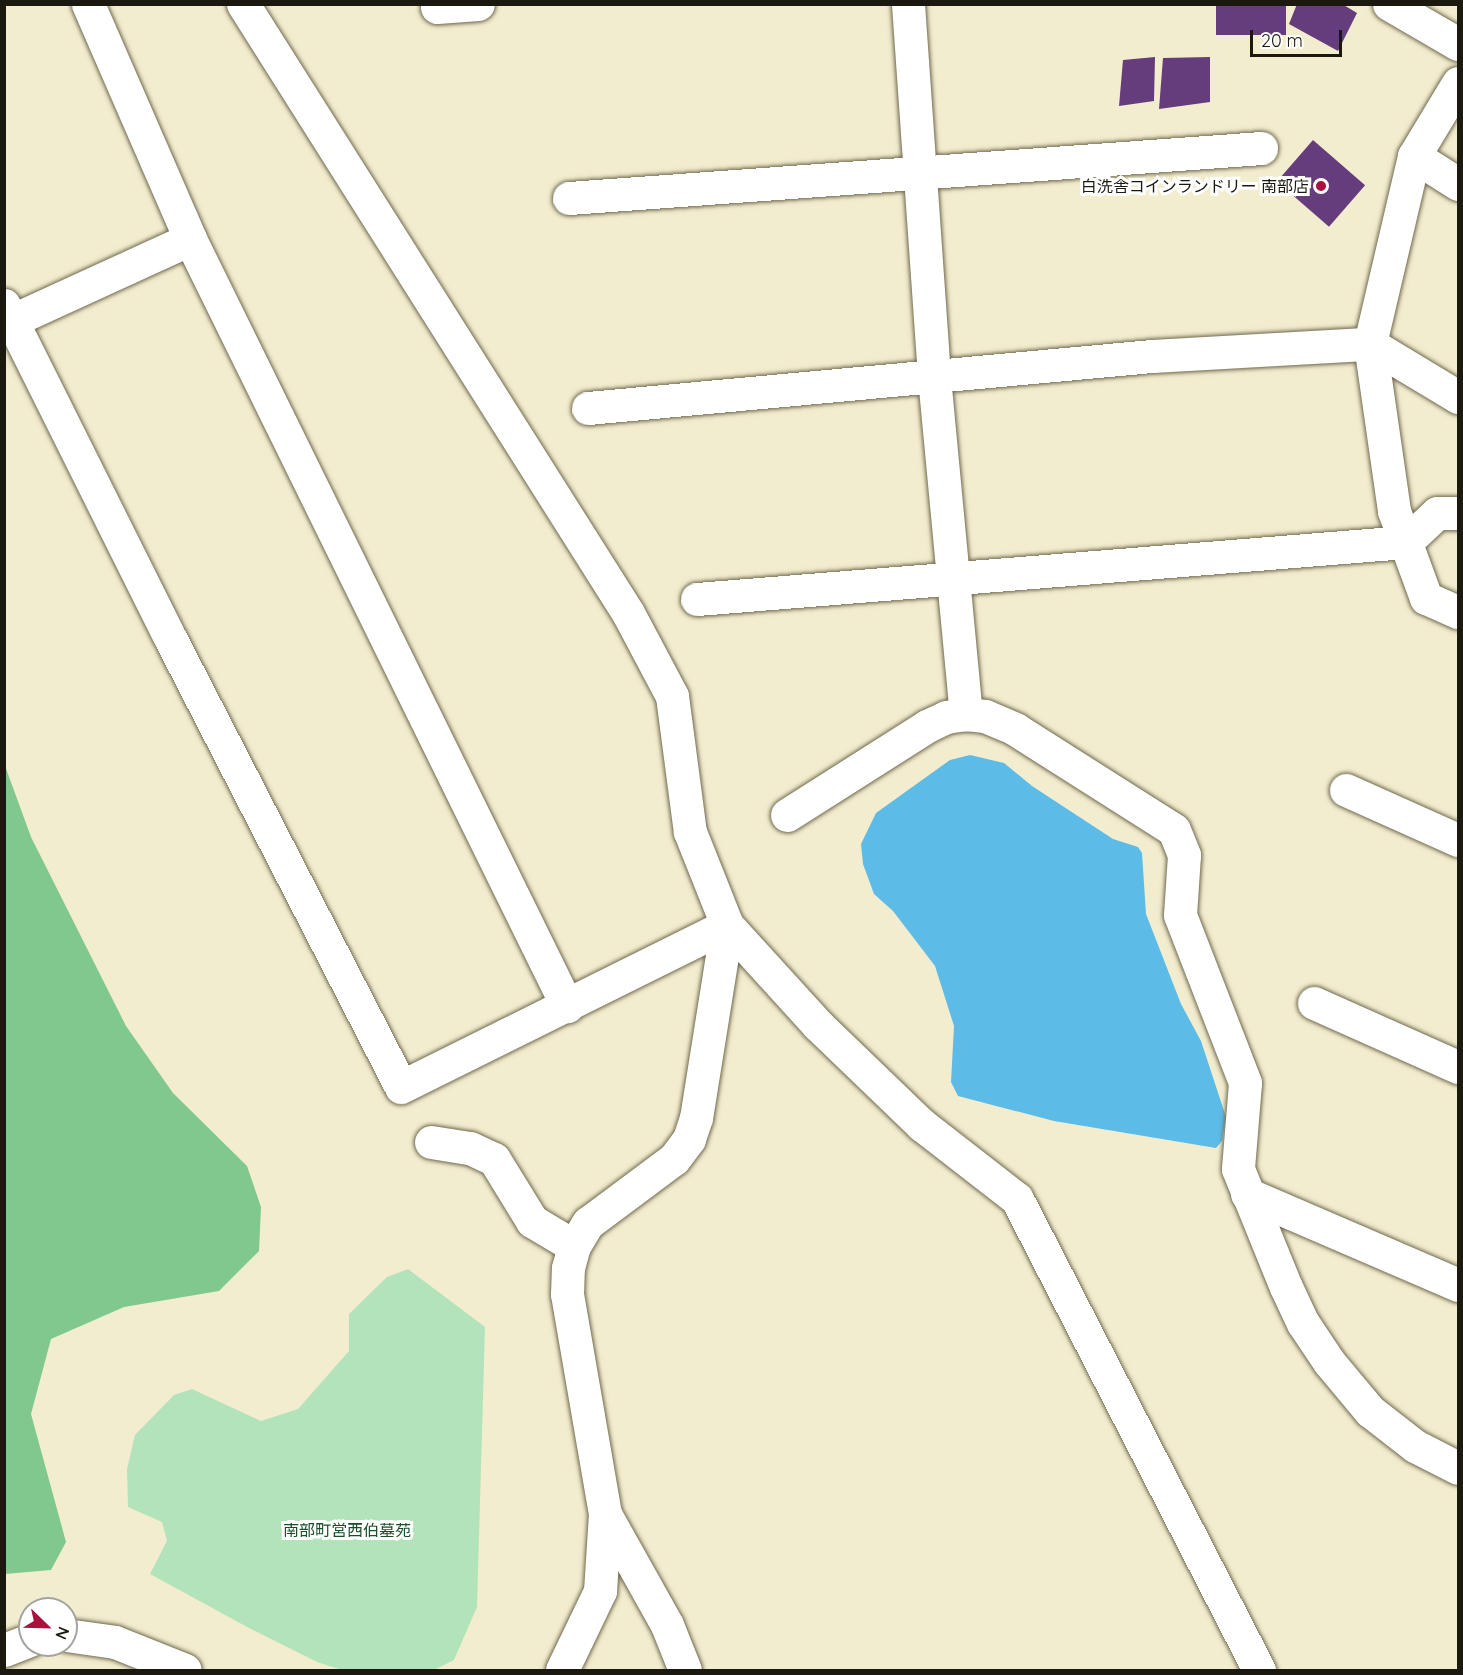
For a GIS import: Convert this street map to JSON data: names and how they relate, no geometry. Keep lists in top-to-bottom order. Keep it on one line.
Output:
{"parks":["南部町営西伯墓苑"],"places":["白洗舎コインランドリー 南部店"],"scale_bar":"20 m","north":"bottom right"}
